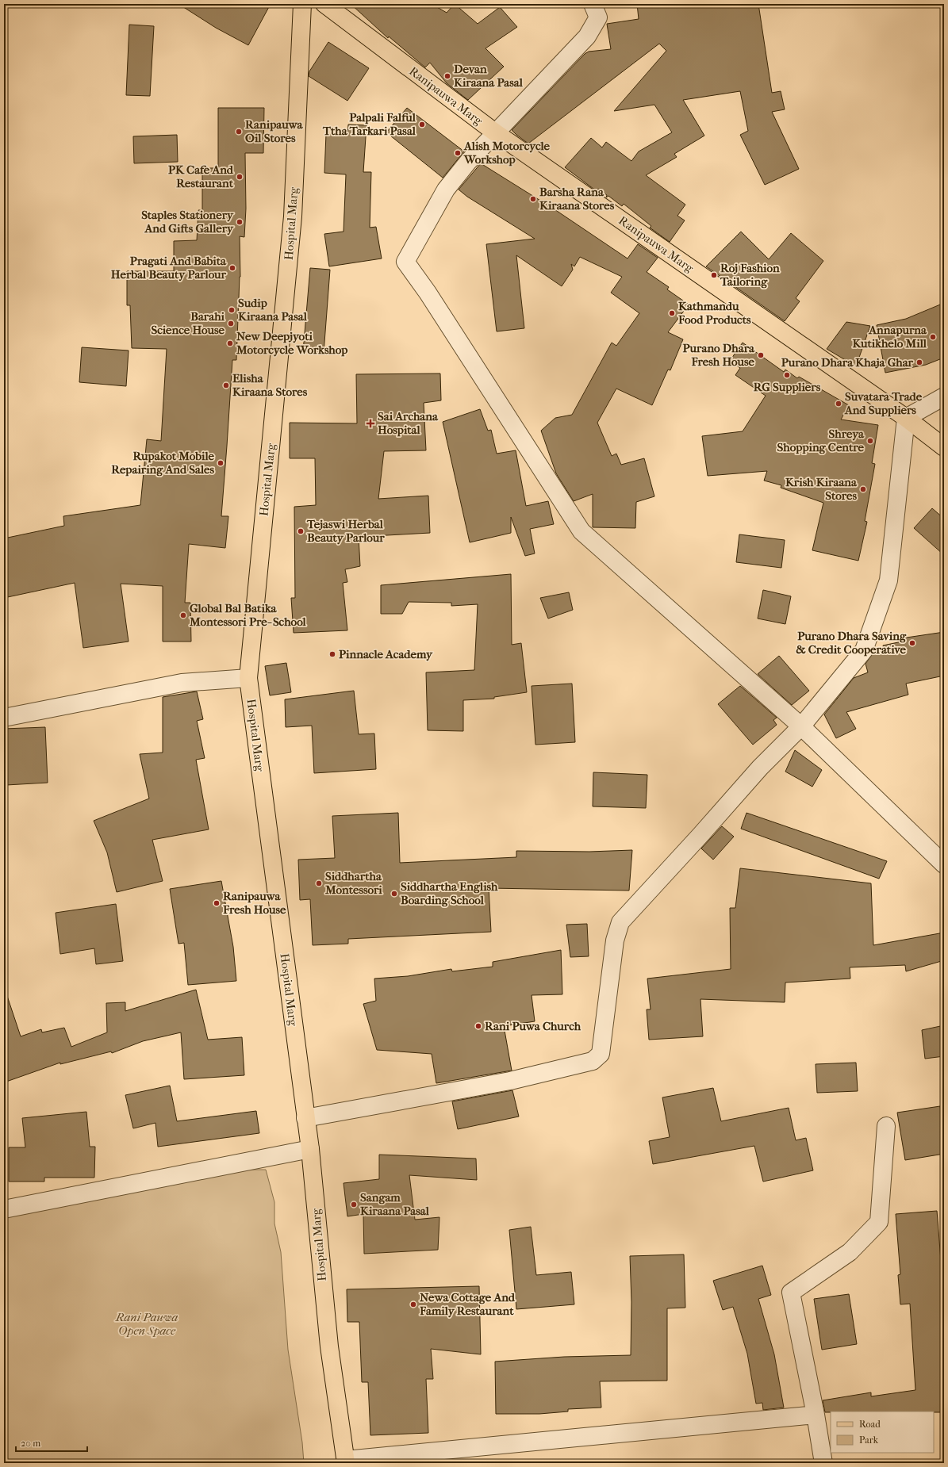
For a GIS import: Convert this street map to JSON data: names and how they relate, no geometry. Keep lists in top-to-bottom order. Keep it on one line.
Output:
{"streets":{"main road":["Ranipauwa Marg","Hospital Marg"]},"parks":["Rani Pauwa Open Space"],"places":{"other":["Devan Kiraana Pasal","Palpali Falful Ttha Tarkari Pasal","Ranipauwa Oil Stores","Alish Motorcycle Workshop","PK Cafe And Restaurant","Barsha Rana Kiraana Stores","Staples Stationery And Gifts Gallery","Pragati And Babita Herbal Beauty Parlour","Roj Fashion Tailoring","Sudip Kiraana Pasal","Kathmandu Food Products","Barahi Science House","Annapurna Kutikhelo Mill","New Deepjyoti Motorcycle Workshop","Purano Dhara Fresh House","Purano Dhara Khaja Ghar","RG Suppliers","Elisha Kiraana Stores","Suvatara Trade And Suppliers","Shreya Shopping Centre","Rupakot Mobile Repairing And Sales","Krish Kiraana Stores","Tejaswi Herbal Beauty Parlour","Global Bal Batika Montessori Pre- School","Purano Dhara Saving & Credit Cooperative","Pinnacle Academy","Siddhartha Montessori","Siddhartha English Boarding School","Ranipauwa Fresh House","Rani Puwa Church","Sangam Kiraana Pasal","Newa Cottage And Family Restaurant"],"health":["Sai Archana Hospital"]},"legend":["Road","Park"],"scale_bar":"20 m"}
